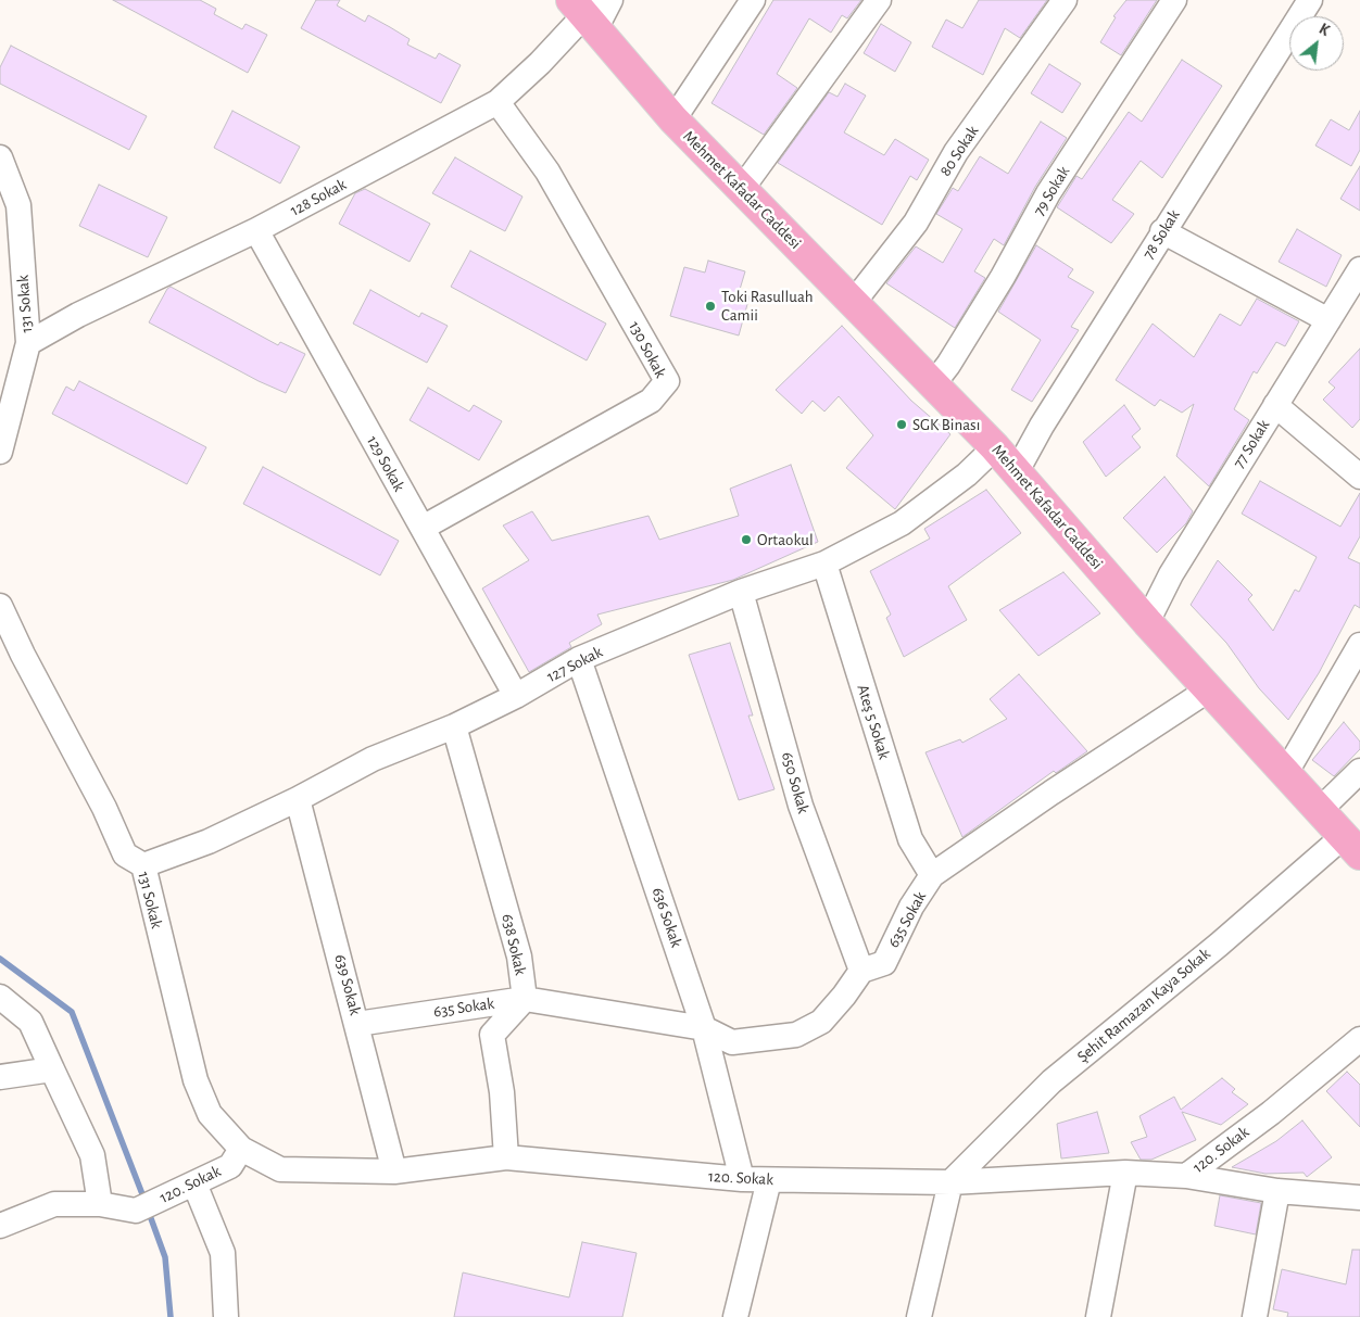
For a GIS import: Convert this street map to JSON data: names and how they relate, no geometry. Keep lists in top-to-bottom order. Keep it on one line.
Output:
{"streets":{"main road":["Mehmet Kafadar Caddesi"],"street":["80 Sokak","79 Sokak","128 Sokak","78 Sokak","131 Sokak","130 Sokak","77 Sokak","129 Sokak","127 Sokak","Ateş 5 Sokak","650 Sokak","636 Sokak","635 Sokak","638 Sokak","639 Sokak","Şehit Ramazan Kaya Sokak","120. Sokak"]},"crossings":[["80 Sokak","Mehmet Kafadar Caddesi"],["Mehmet Kafadar Caddesi","79 Sokak"],["Mehmet Kafadar Caddesi","128 Sokak"],["Mehmet Kafadar Caddesi","78 Sokak"],["Mehmet Kafadar Caddesi","77 Sokak"],["Mehmet Kafadar Caddesi","127 Sokak"],["Mehmet Kafadar Caddesi","635 Sokak"],["Mehmet Kafadar Caddesi","Şehit Ramazan Kaya Sokak"],["128 Sokak","131 Sokak"],["128 Sokak","130 Sokak"],["128 Sokak","129 Sokak"],["131 Sokak","127 Sokak"],["131 Sokak","120. Sokak"],["130 Sokak","129 Sokak"],["129 Sokak","127 Sokak"],["127 Sokak","Ateş 5 Sokak"],["127 Sokak","650 Sokak"],["127 Sokak","636 Sokak"],["127 Sokak","638 Sokak"],["127 Sokak","639 Sokak"],["Ateş 5 Sokak","635 Sokak"],["650 Sokak","635 Sokak"],["636 Sokak","635 Sokak"],["636 Sokak","120. Sokak"],["635 Sokak","638 Sokak"],["635 Sokak","639 Sokak"],["639 Sokak","120. Sokak"],["Şehit Ramazan Kaya Sokak","120. Sokak"]],"places":["Toki Rasulluah Camii","SGK Binası","Ortaokul"],"north":"top right"}
